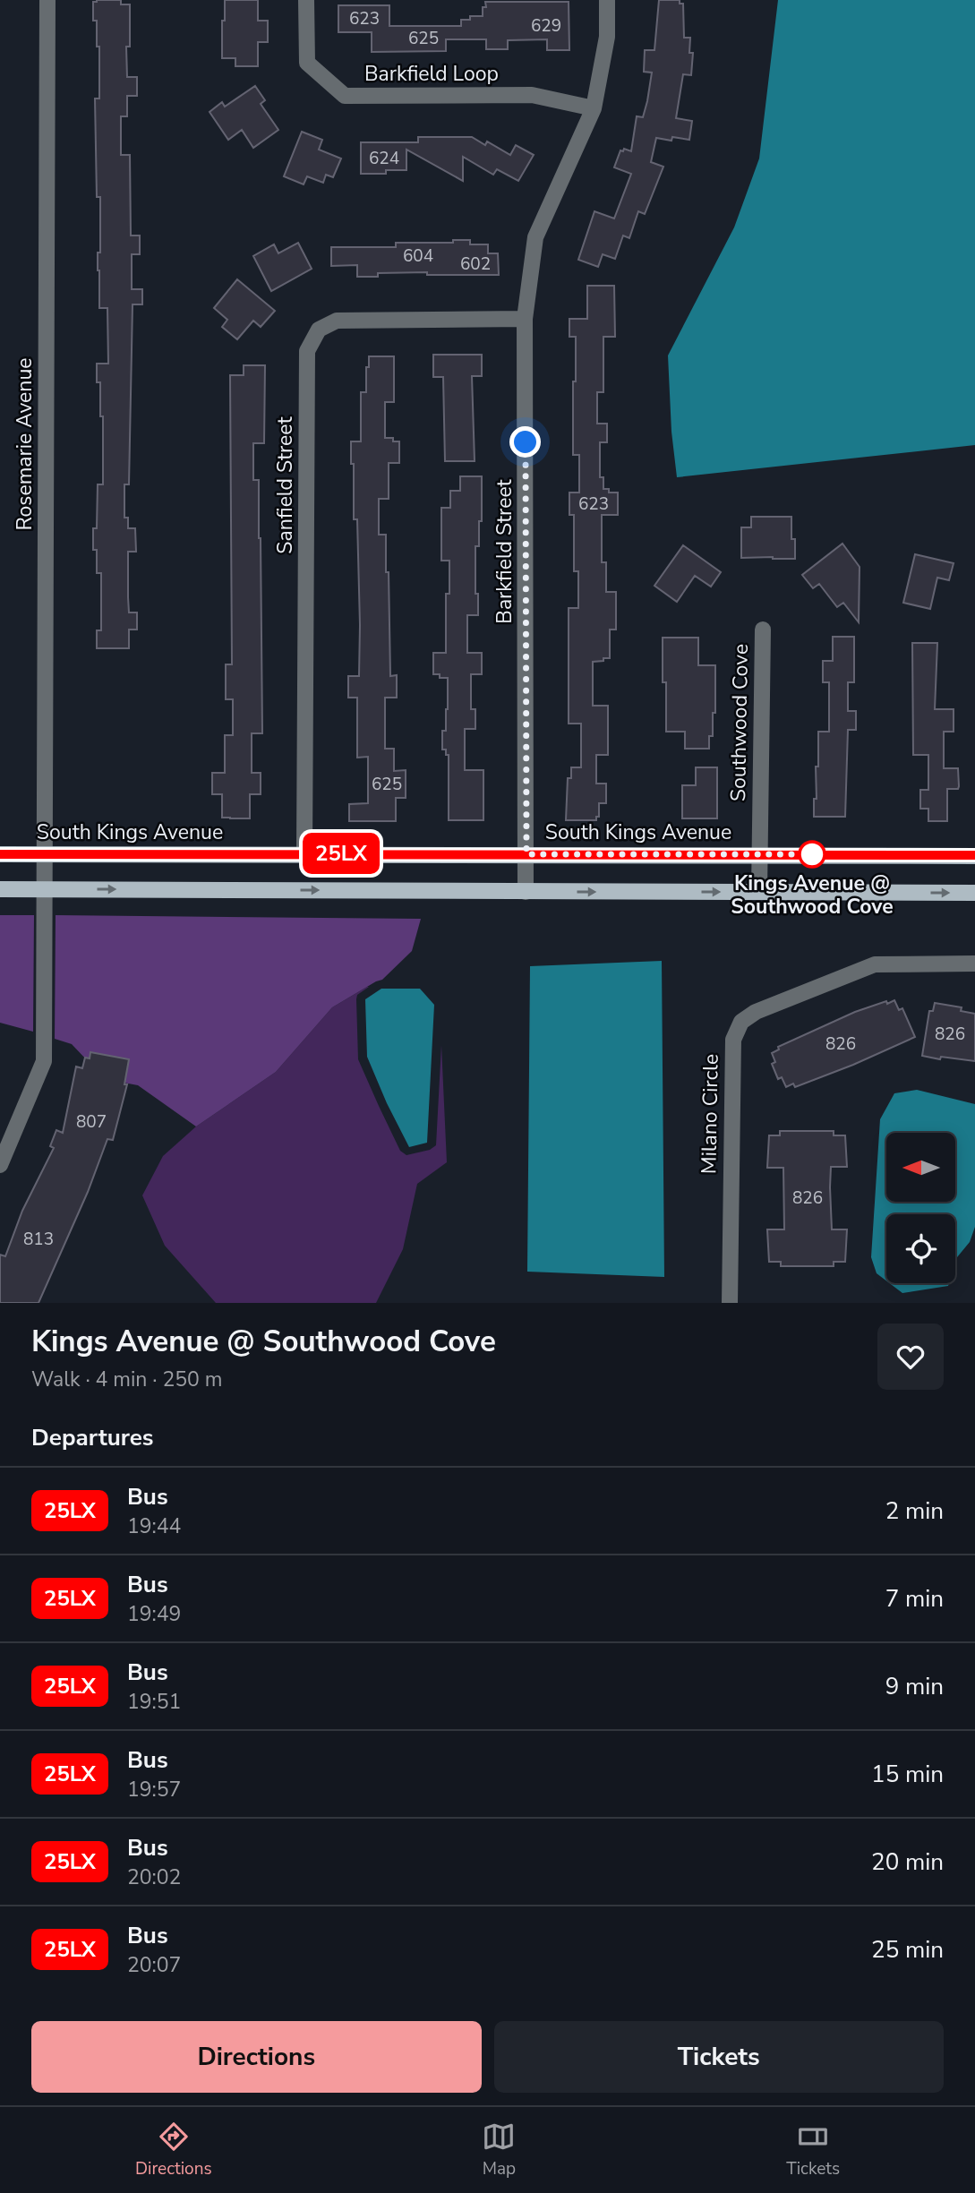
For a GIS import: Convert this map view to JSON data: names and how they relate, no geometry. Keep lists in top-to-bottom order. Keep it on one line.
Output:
{"streets":{"main road":["South Kings Avenue"],"street":["Barkfield Loop","Rosemarie Avenue","Sanfield Street","Barkfield Street","Southwood Cove","Milano Circle"]},"crossings":[["Barkfield Loop","Barkfield Street"],["Rosemarie Avenue","South Kings Avenue"],["Sanfield Street","Barkfield Street"],["Sanfield Street","South Kings Avenue"],["Barkfield Street","South Kings Avenue"],["Southwood Cove","South Kings Avenue"]],"places":["Kings Avenue @ Southwood Cove"],"lines":["bus line 25LX"],"house_numbers":["623","629","625","624","604","602","623","625","826","826","807","826","813"],"north":"left","page":{"on_map":"25LX","heading":[["Kings Avenue @ Southwood Cove","Walk · 4 min · 250 m"],"Departures"],"list":[{"mark":"25LX","name":"Bus","note":"19:44","value":"2 min"},{"mark":"25LX","name":"Bus","note":"19:49","value":"7 min"},{"mark":"25LX","name":"Bus","note":"19:51","value":"9 min"},{"mark":"25LX","name":"Bus","note":"19:57","value":"15 min"},{"mark":"25LX","name":"Bus","note":"20:02","value":"20 min"},{"mark":"25LX","name":"Bus","note":"20:07","value":"25 min"}],"buttons":["Directions","Tickets"],"tabs":["Directions","Map","Tickets"]}}
